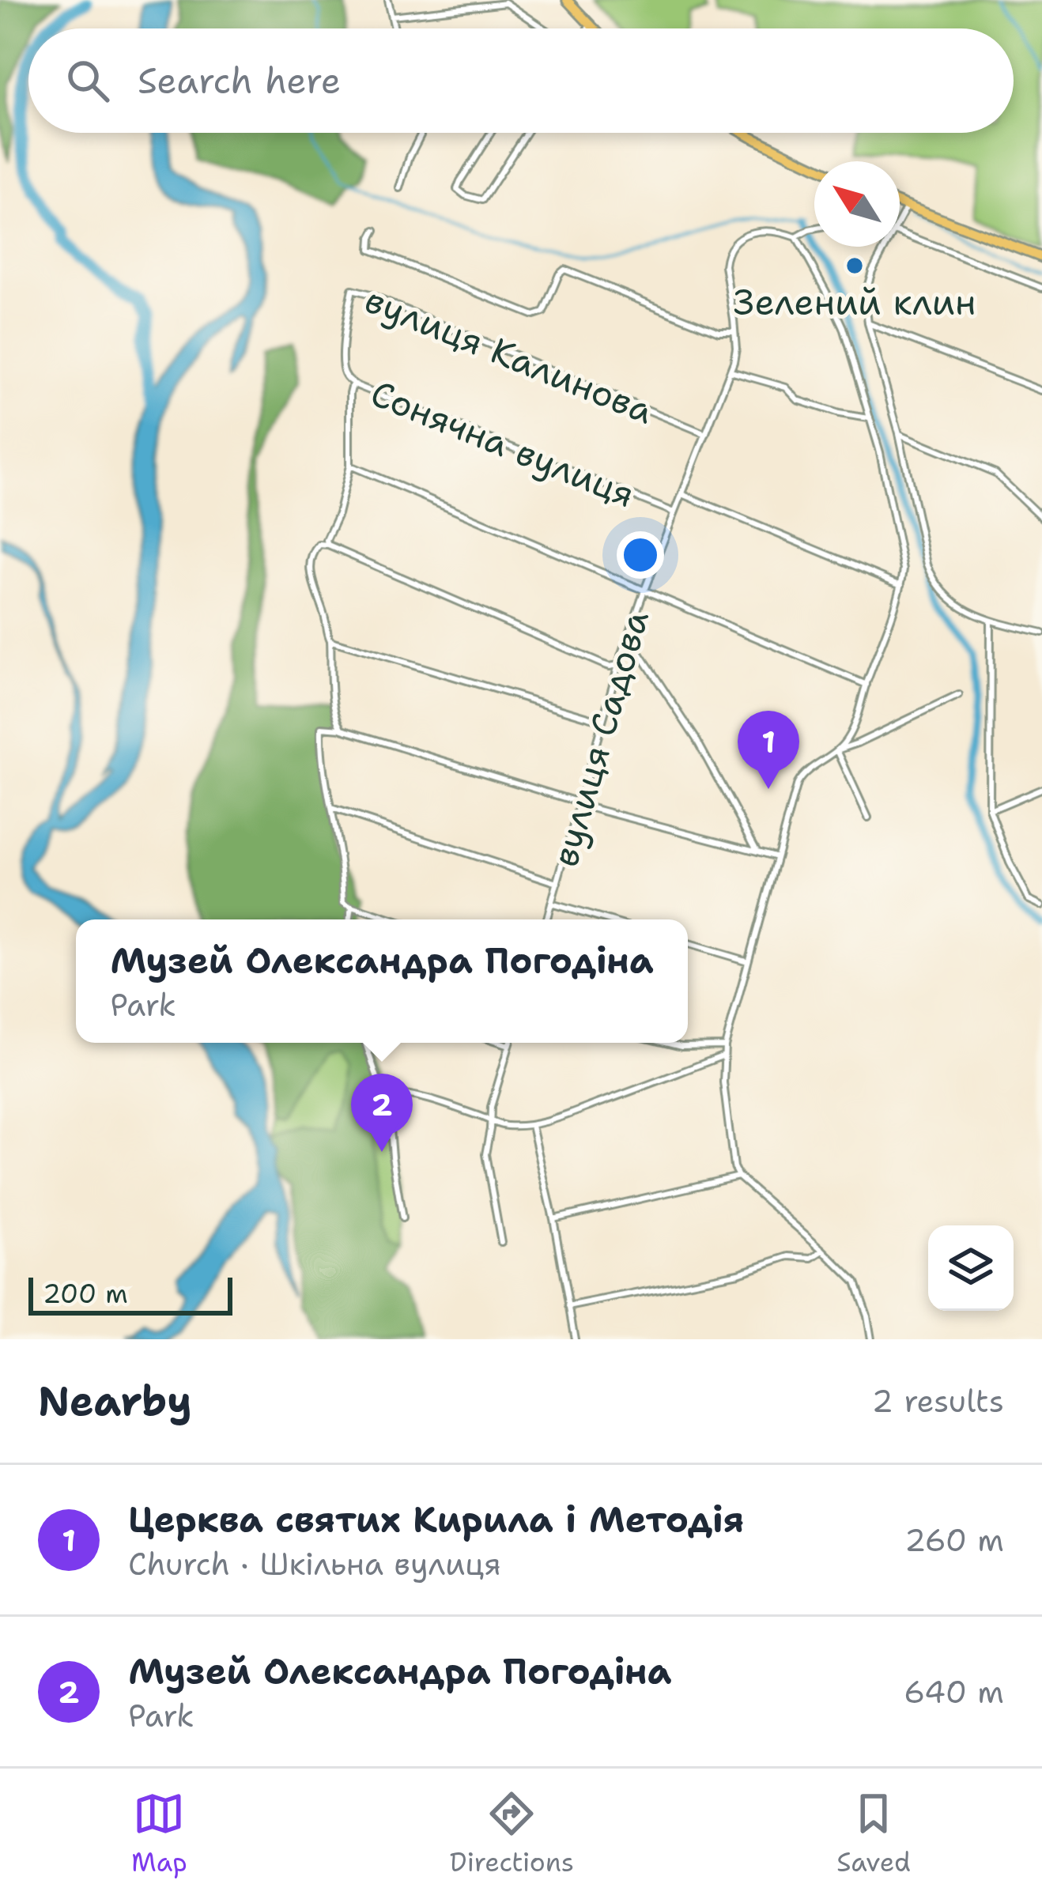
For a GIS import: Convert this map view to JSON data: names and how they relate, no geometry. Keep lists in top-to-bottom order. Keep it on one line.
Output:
{"streets":{"street":["вулиця Калинова","Сонячна вулиця","вулиця Садова"]},"crossings":[["вулиця Калинова","Сонячна вулиця"],["вулиця Калинова","вулиця Садова"],["Сонячна вулиця","вулиця Садова"]],"places":["Зелений клин"],"scale_bar":"200 m","north":"top left","page":{"search":"Search here","pins":["1","2"],"popup":["Музей Олександра Погодіна","Park"],"scale":"200 m","heading":["Nearby","2 results"],"list":[{"mark":"1","name":"Церква святих Кирила і Методія","note":"Church · Шкільна вулиця","value":"260 m"},{"mark":"2","name":"Музей Олександра Погодіна","note":"Park","value":"640 m"}],"nav":["Map","Directions","Saved"]}}
